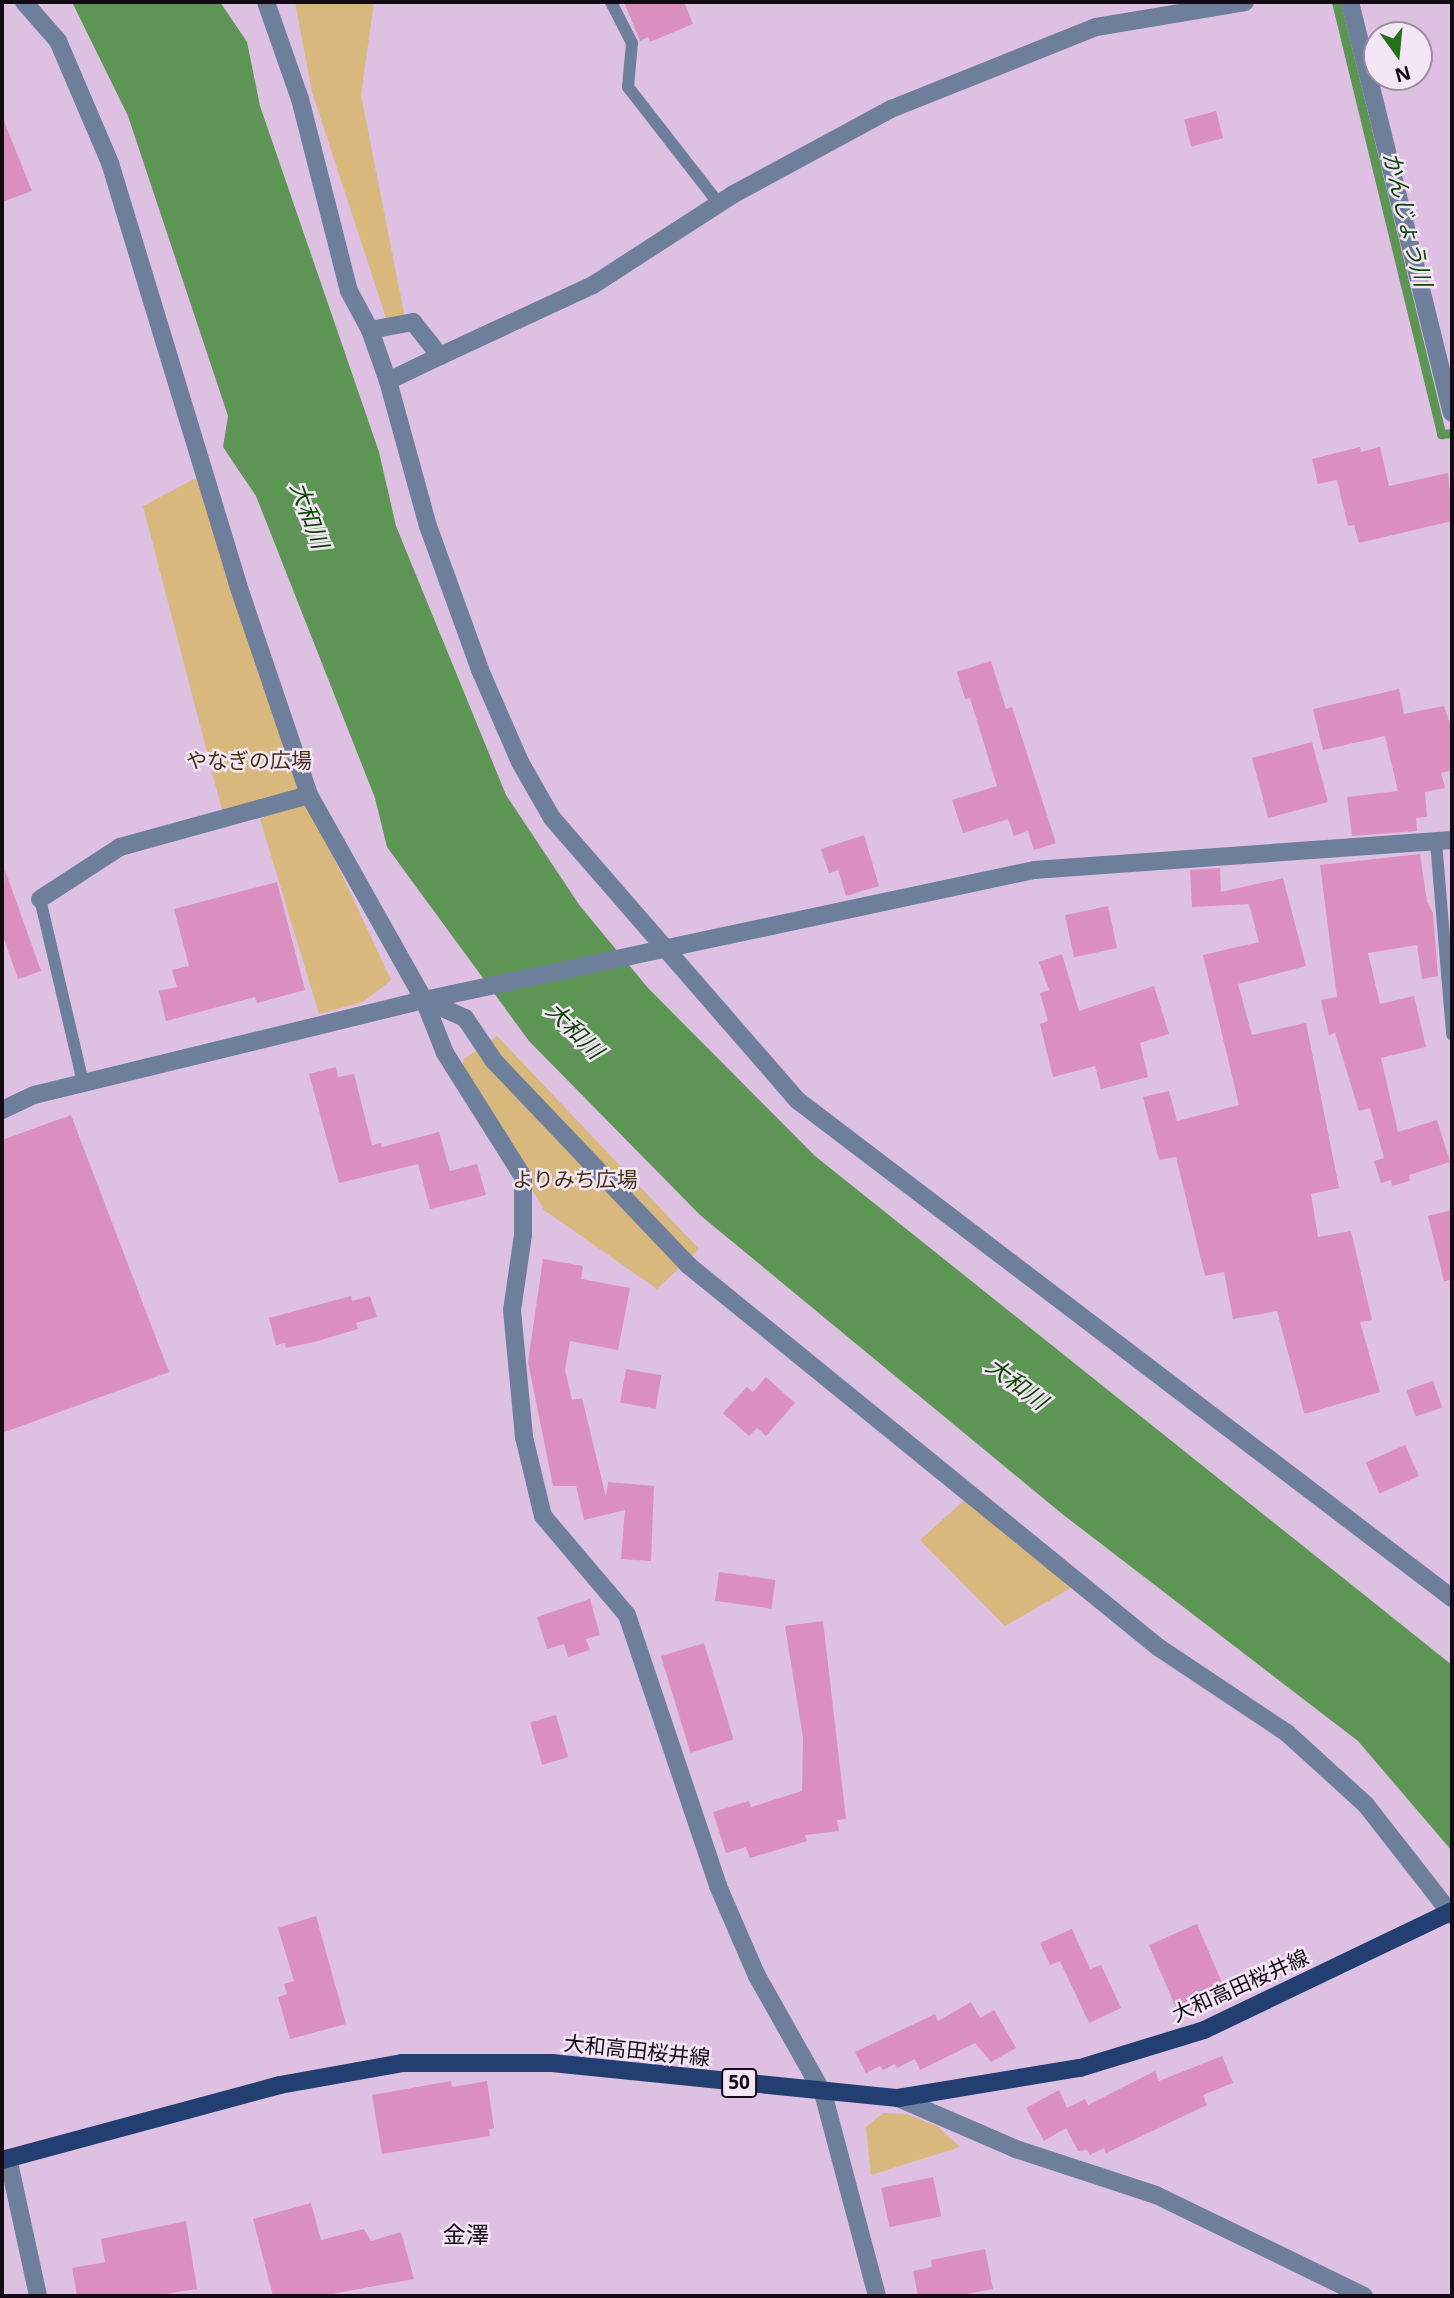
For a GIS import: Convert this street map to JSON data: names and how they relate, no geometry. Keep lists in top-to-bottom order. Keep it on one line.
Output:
{"streets":{"main road":["大和高田桜井線","50"]},"districts":["金澤"],"water":["かんじょう川","大和川"],"parks":["やなぎの広場","よりみち広場"],"north":"bottom"}
